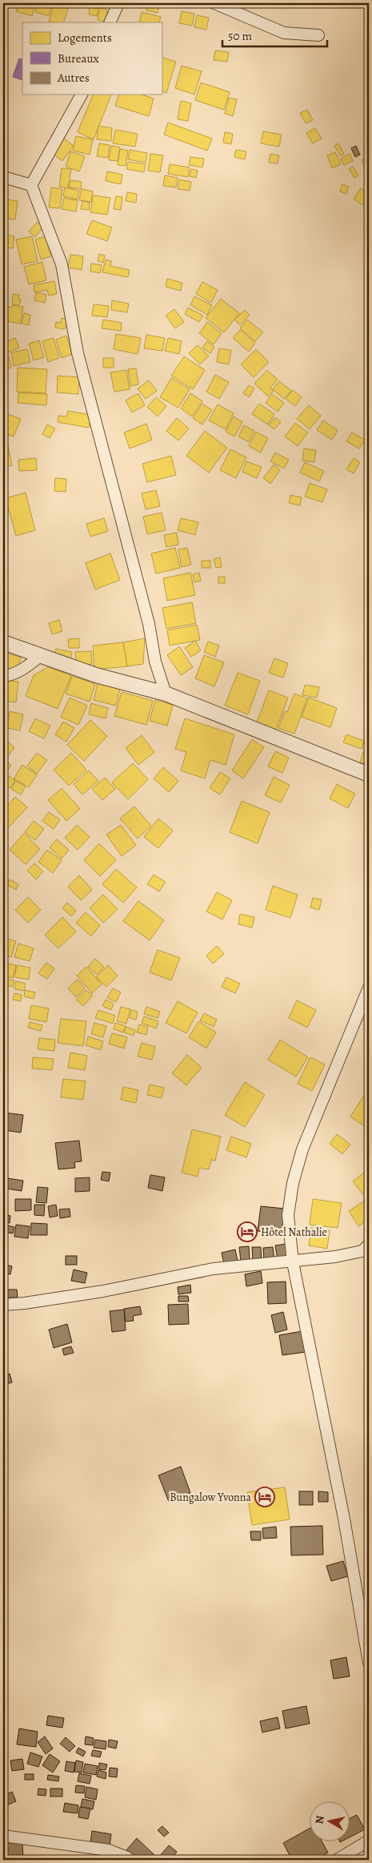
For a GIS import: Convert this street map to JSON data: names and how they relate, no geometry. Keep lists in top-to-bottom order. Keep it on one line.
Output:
{"places":{"hotel":["Hôtel Nathalie","Bungalow Yvonna"]},"legend":["Logements","Bureaux","Autres"],"scale_bar":"50 m","north":"left"}
